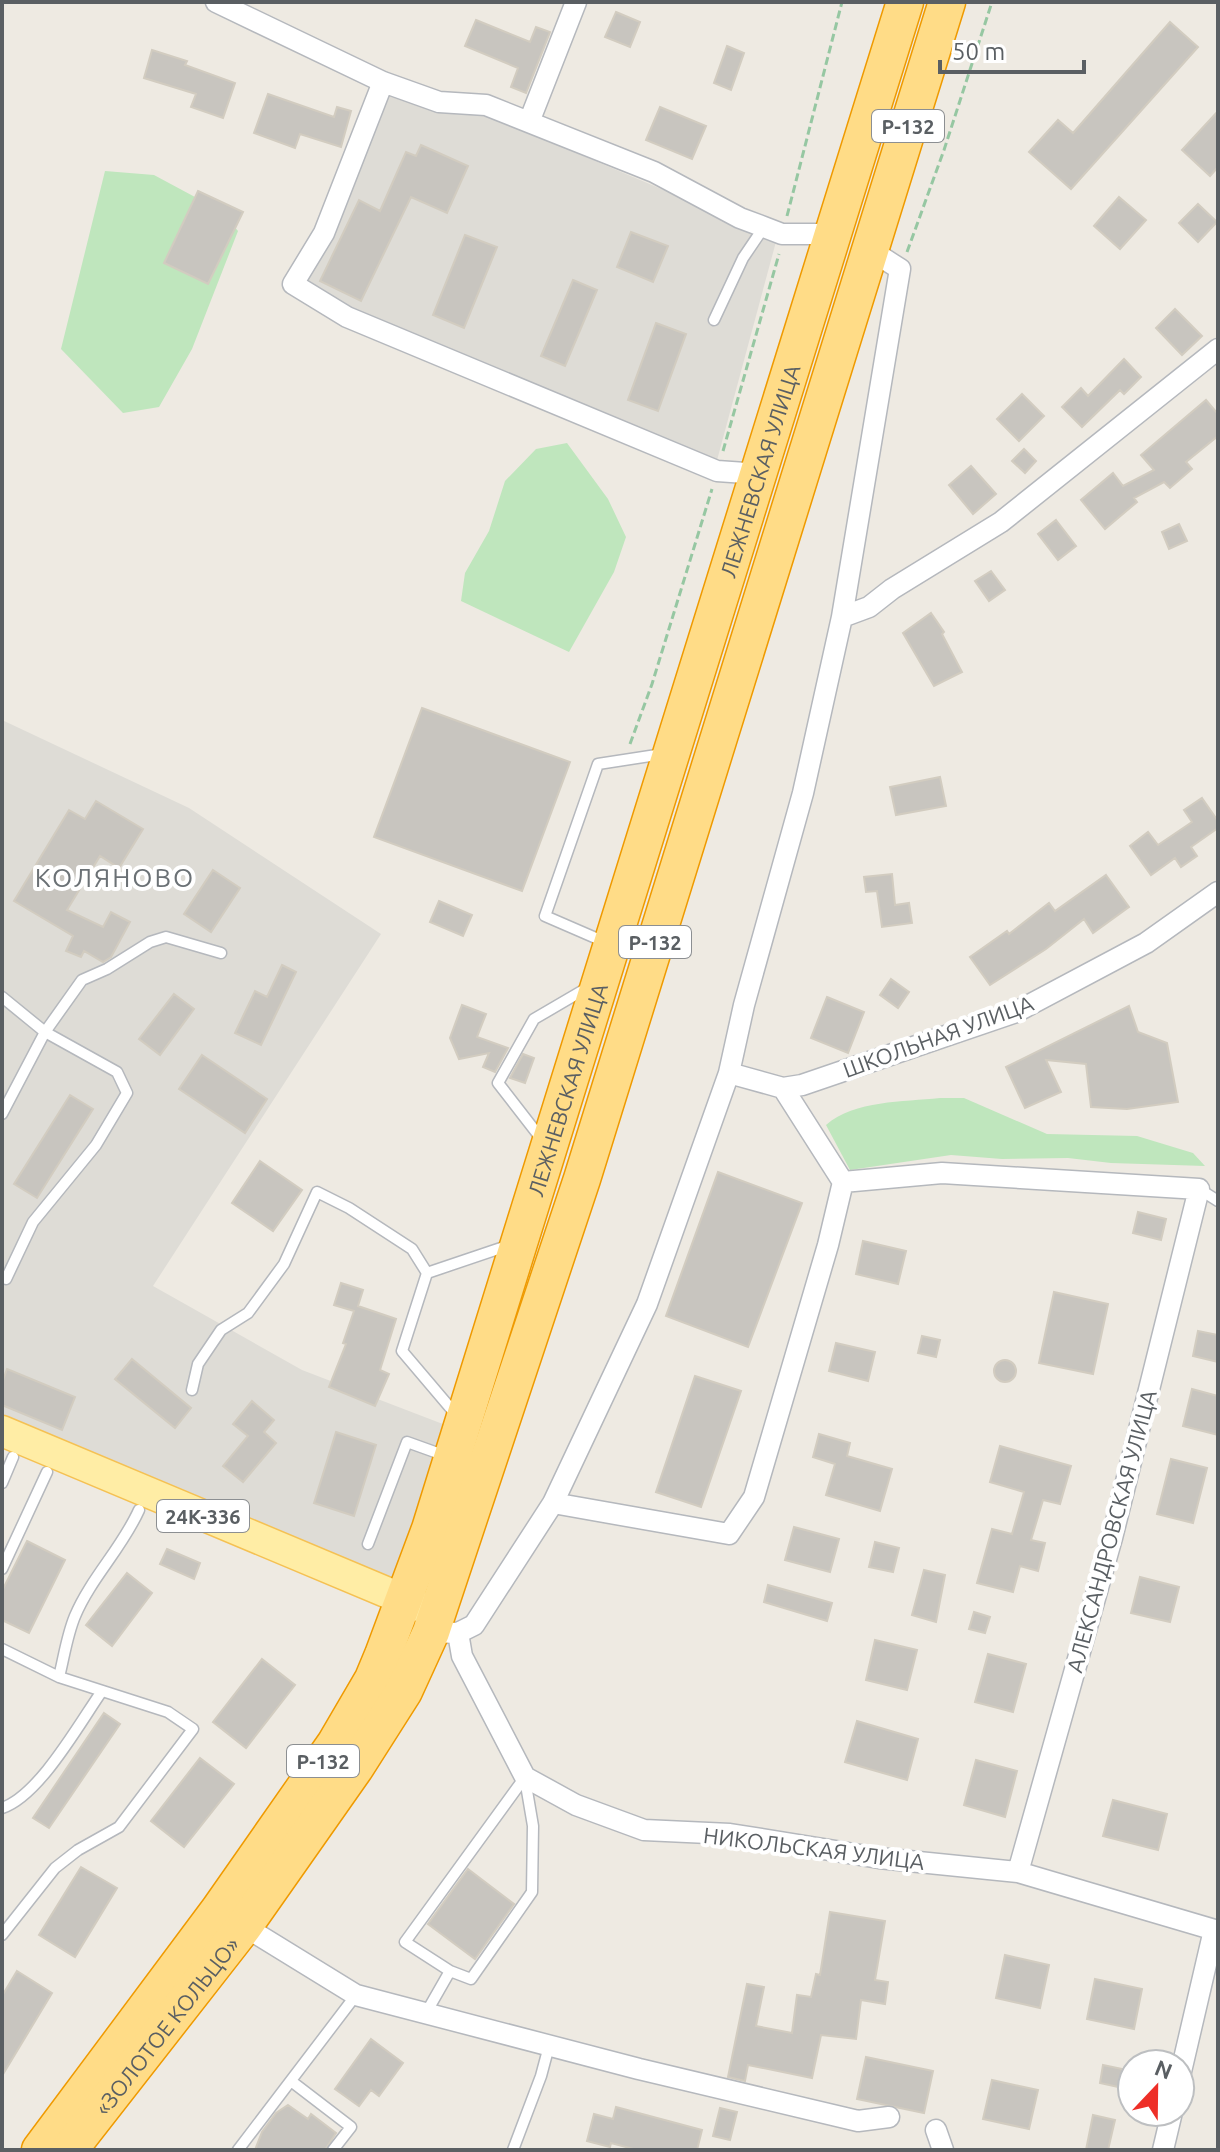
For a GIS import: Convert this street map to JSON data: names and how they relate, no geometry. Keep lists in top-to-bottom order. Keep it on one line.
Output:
{"streets":{"highway":["Р-132","ЛЕЖНЕВСКАЯ УЛИЦА","«ЗОЛОТОЕ КОЛЬЦО»"],"main road":["24К-336"],"street":["ШКОЛЬНАЯ УЛИЦА","АЛЕКСАНДРОВСКАЯ УЛИЦА","НИКОЛЬСКАЯ УЛИЦА"]},"crossings":[["ЛЕЖНЕВСКАЯ УЛИЦА","24К-336"],["ЛЕЖНЕВСКАЯ УЛИЦА","«ЗОЛОТОЕ КОЛЬЦО»"],["АЛЕКСАНДРОВСКАЯ УЛИЦА","НИКОЛЬСКАЯ УЛИЦА"]],"districts":["КОЛЯНОВО"],"scale_bar":"50 m","north":"top"}
